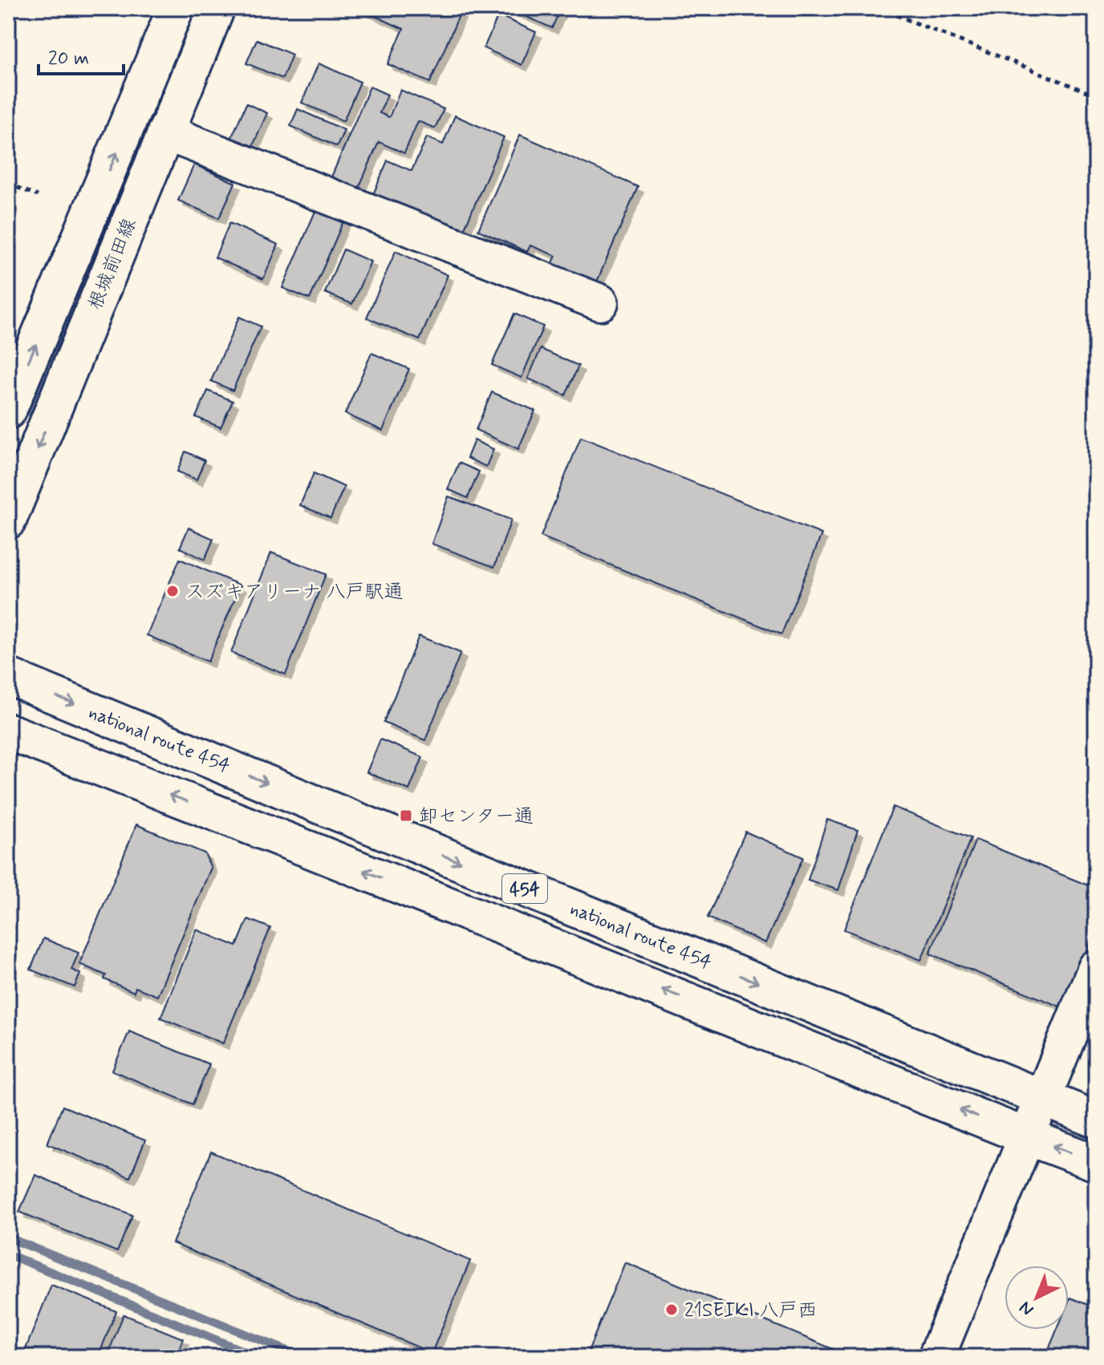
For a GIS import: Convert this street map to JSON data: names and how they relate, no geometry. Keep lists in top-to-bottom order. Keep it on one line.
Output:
{"streets":{"main road":["根城前田線","national route 454","454"]},"places":{"other":["スズキアリーナ 八戸駅通","21SEIKI 八戸西"],"transit":["卸センター通"]},"scale_bar":"20 m","north":"bottom left"}
